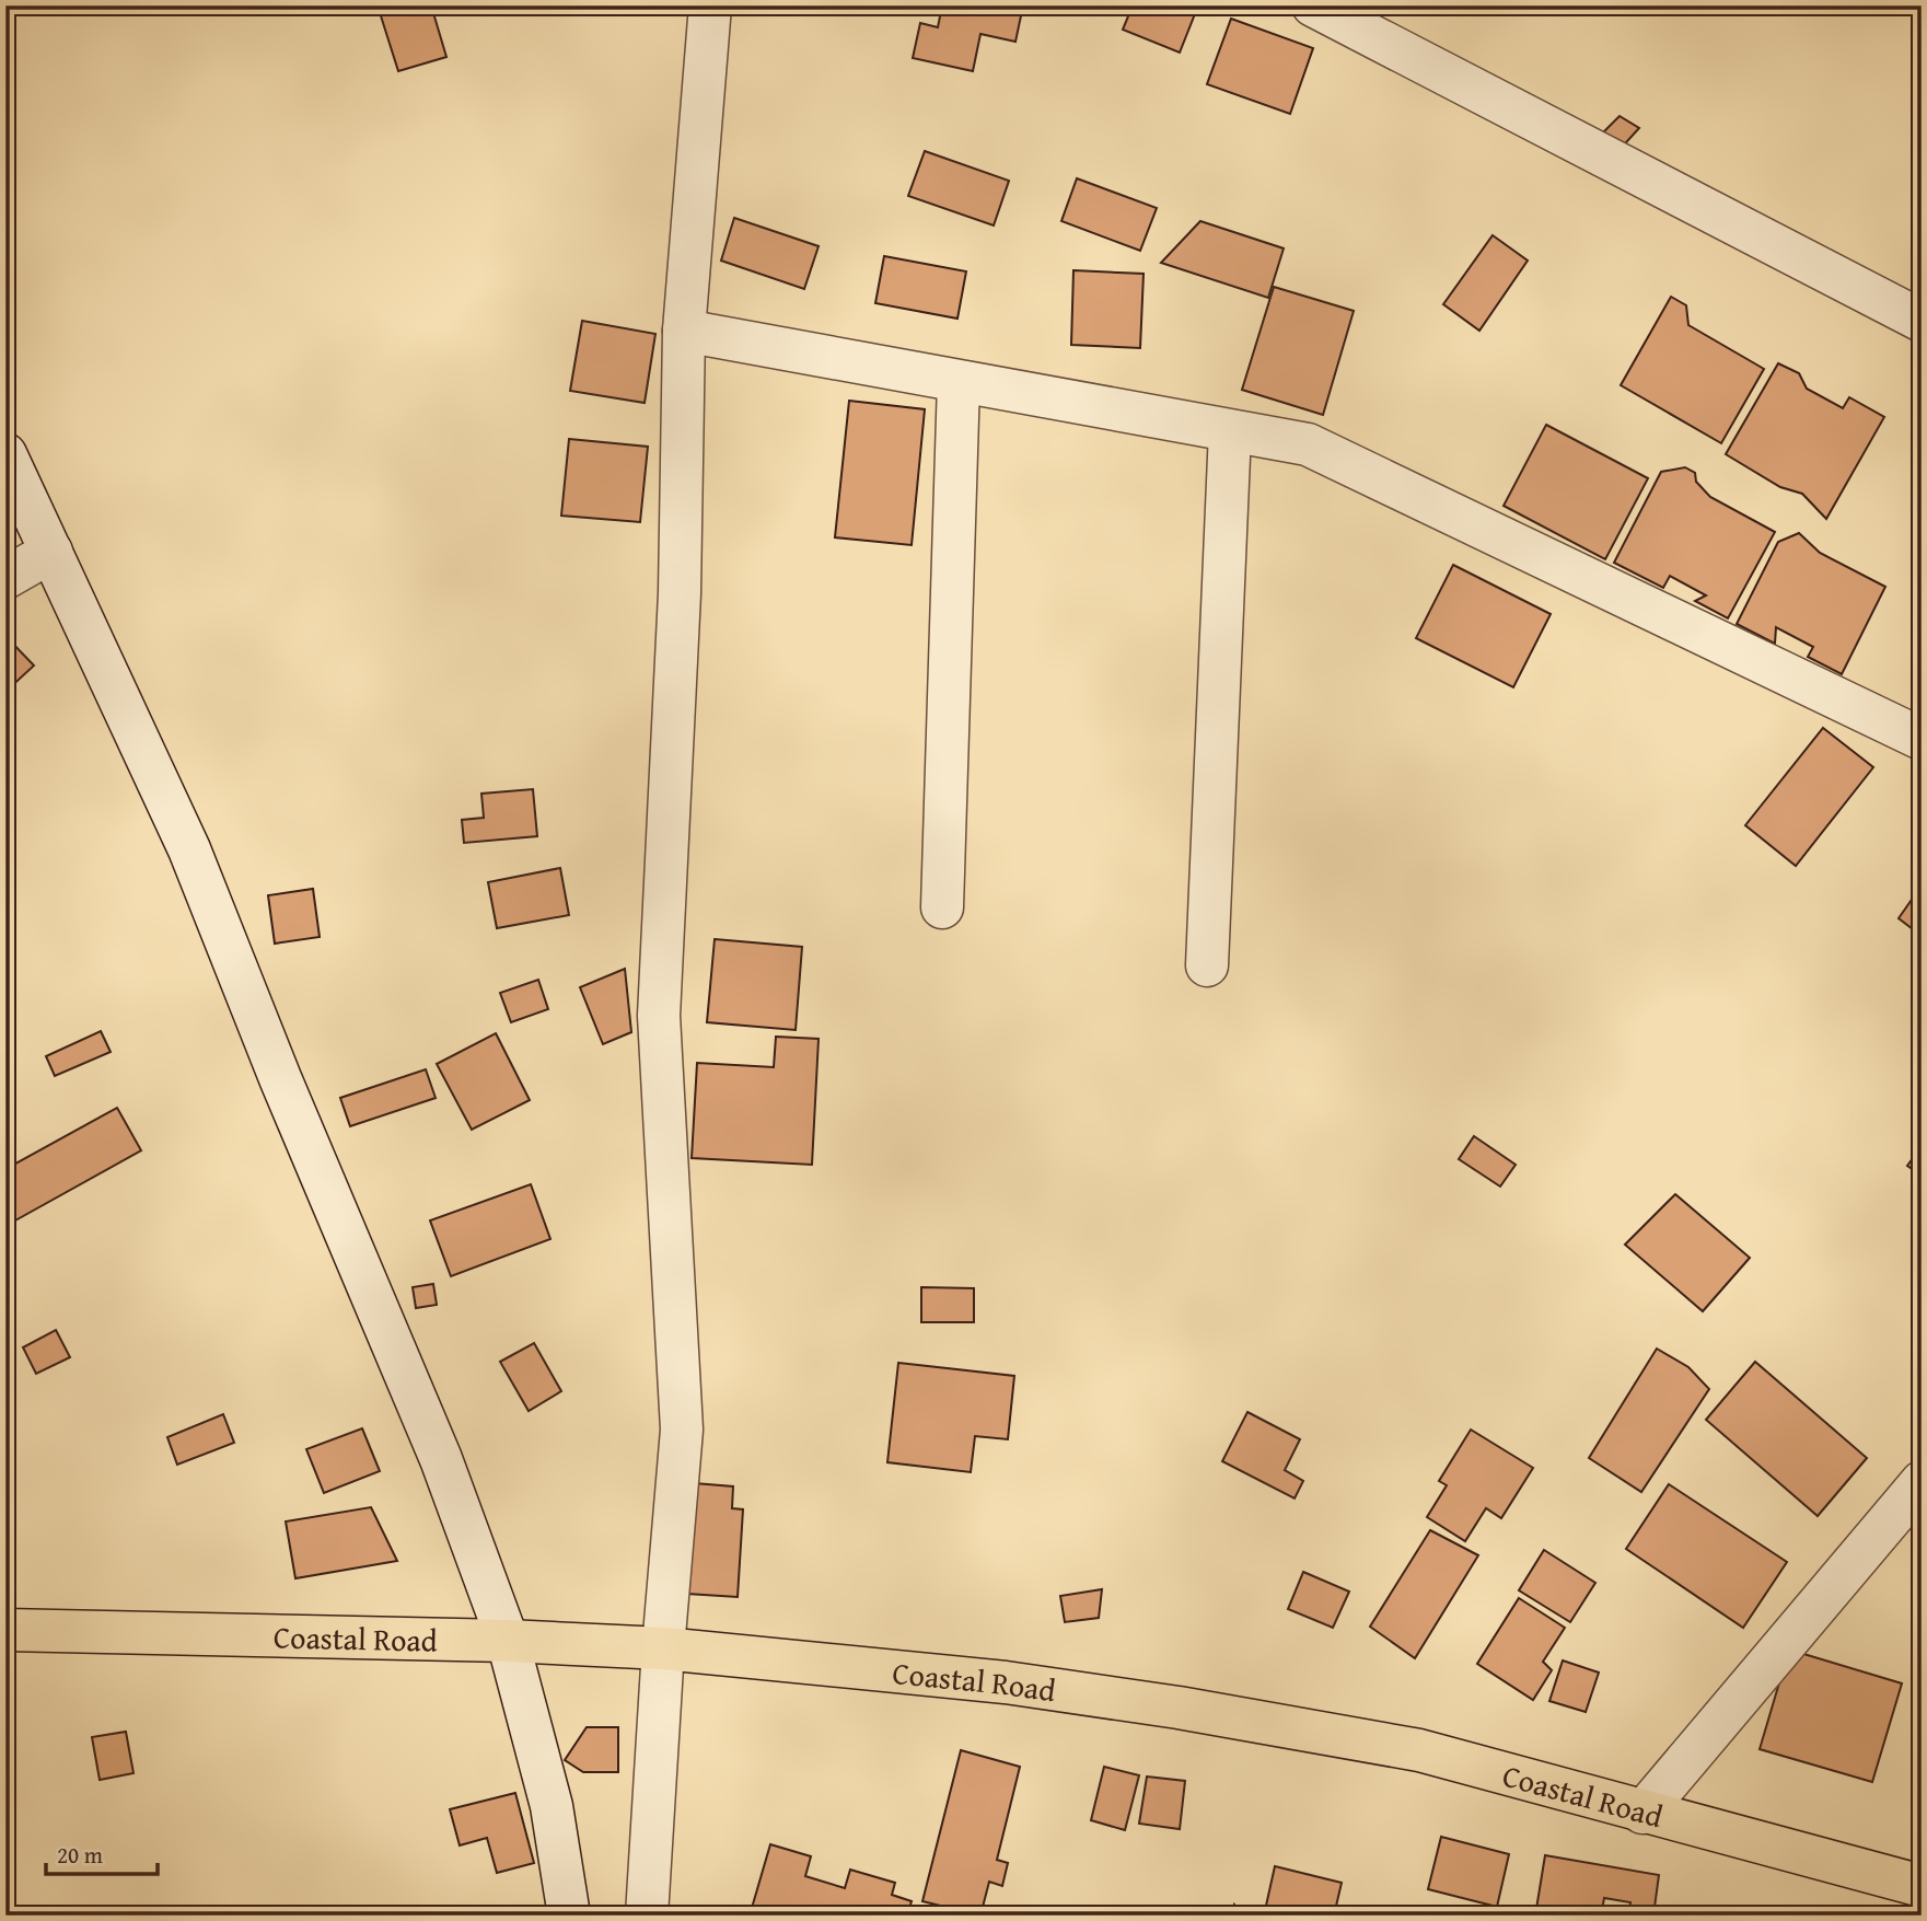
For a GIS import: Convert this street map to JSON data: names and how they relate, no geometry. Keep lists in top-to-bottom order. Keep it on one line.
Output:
{"streets":{"main road":["Coastal Road"]},"scale_bar":"20 m"}
